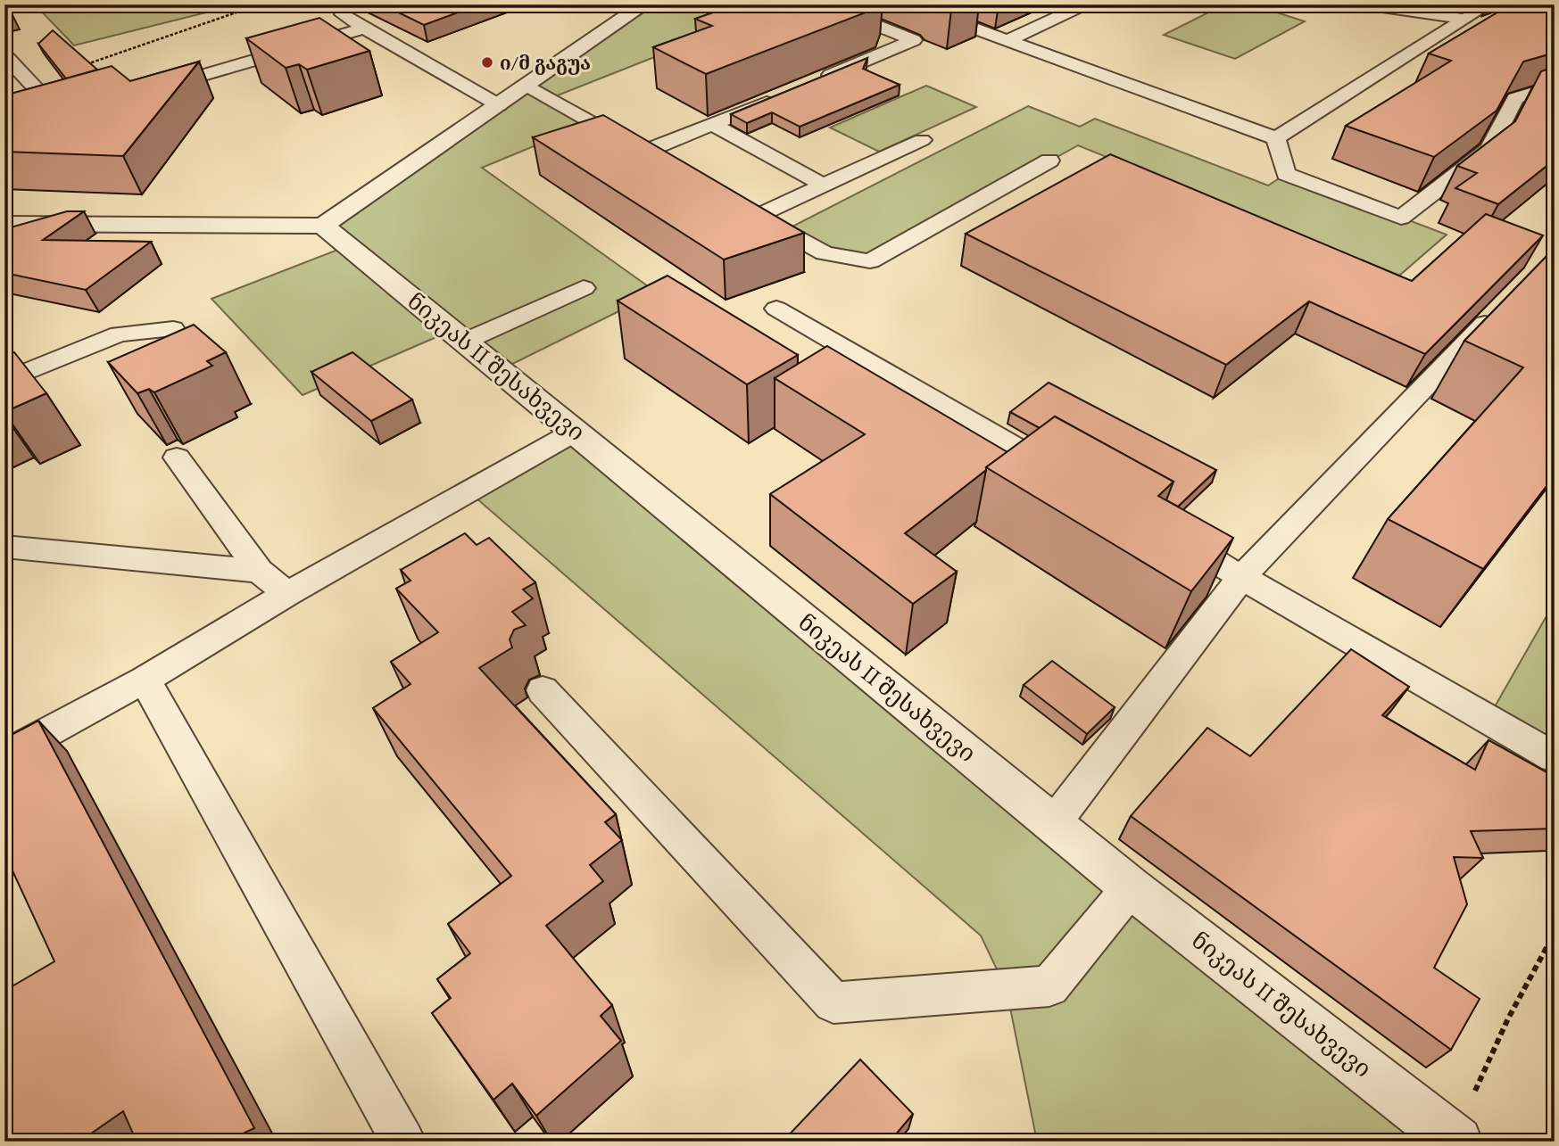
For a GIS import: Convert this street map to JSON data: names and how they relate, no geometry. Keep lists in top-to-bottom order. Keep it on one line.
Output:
{"streets":{"street":["ნიკეას II შესახვევი"]},"places":["ი/მ გაგუა"]}
